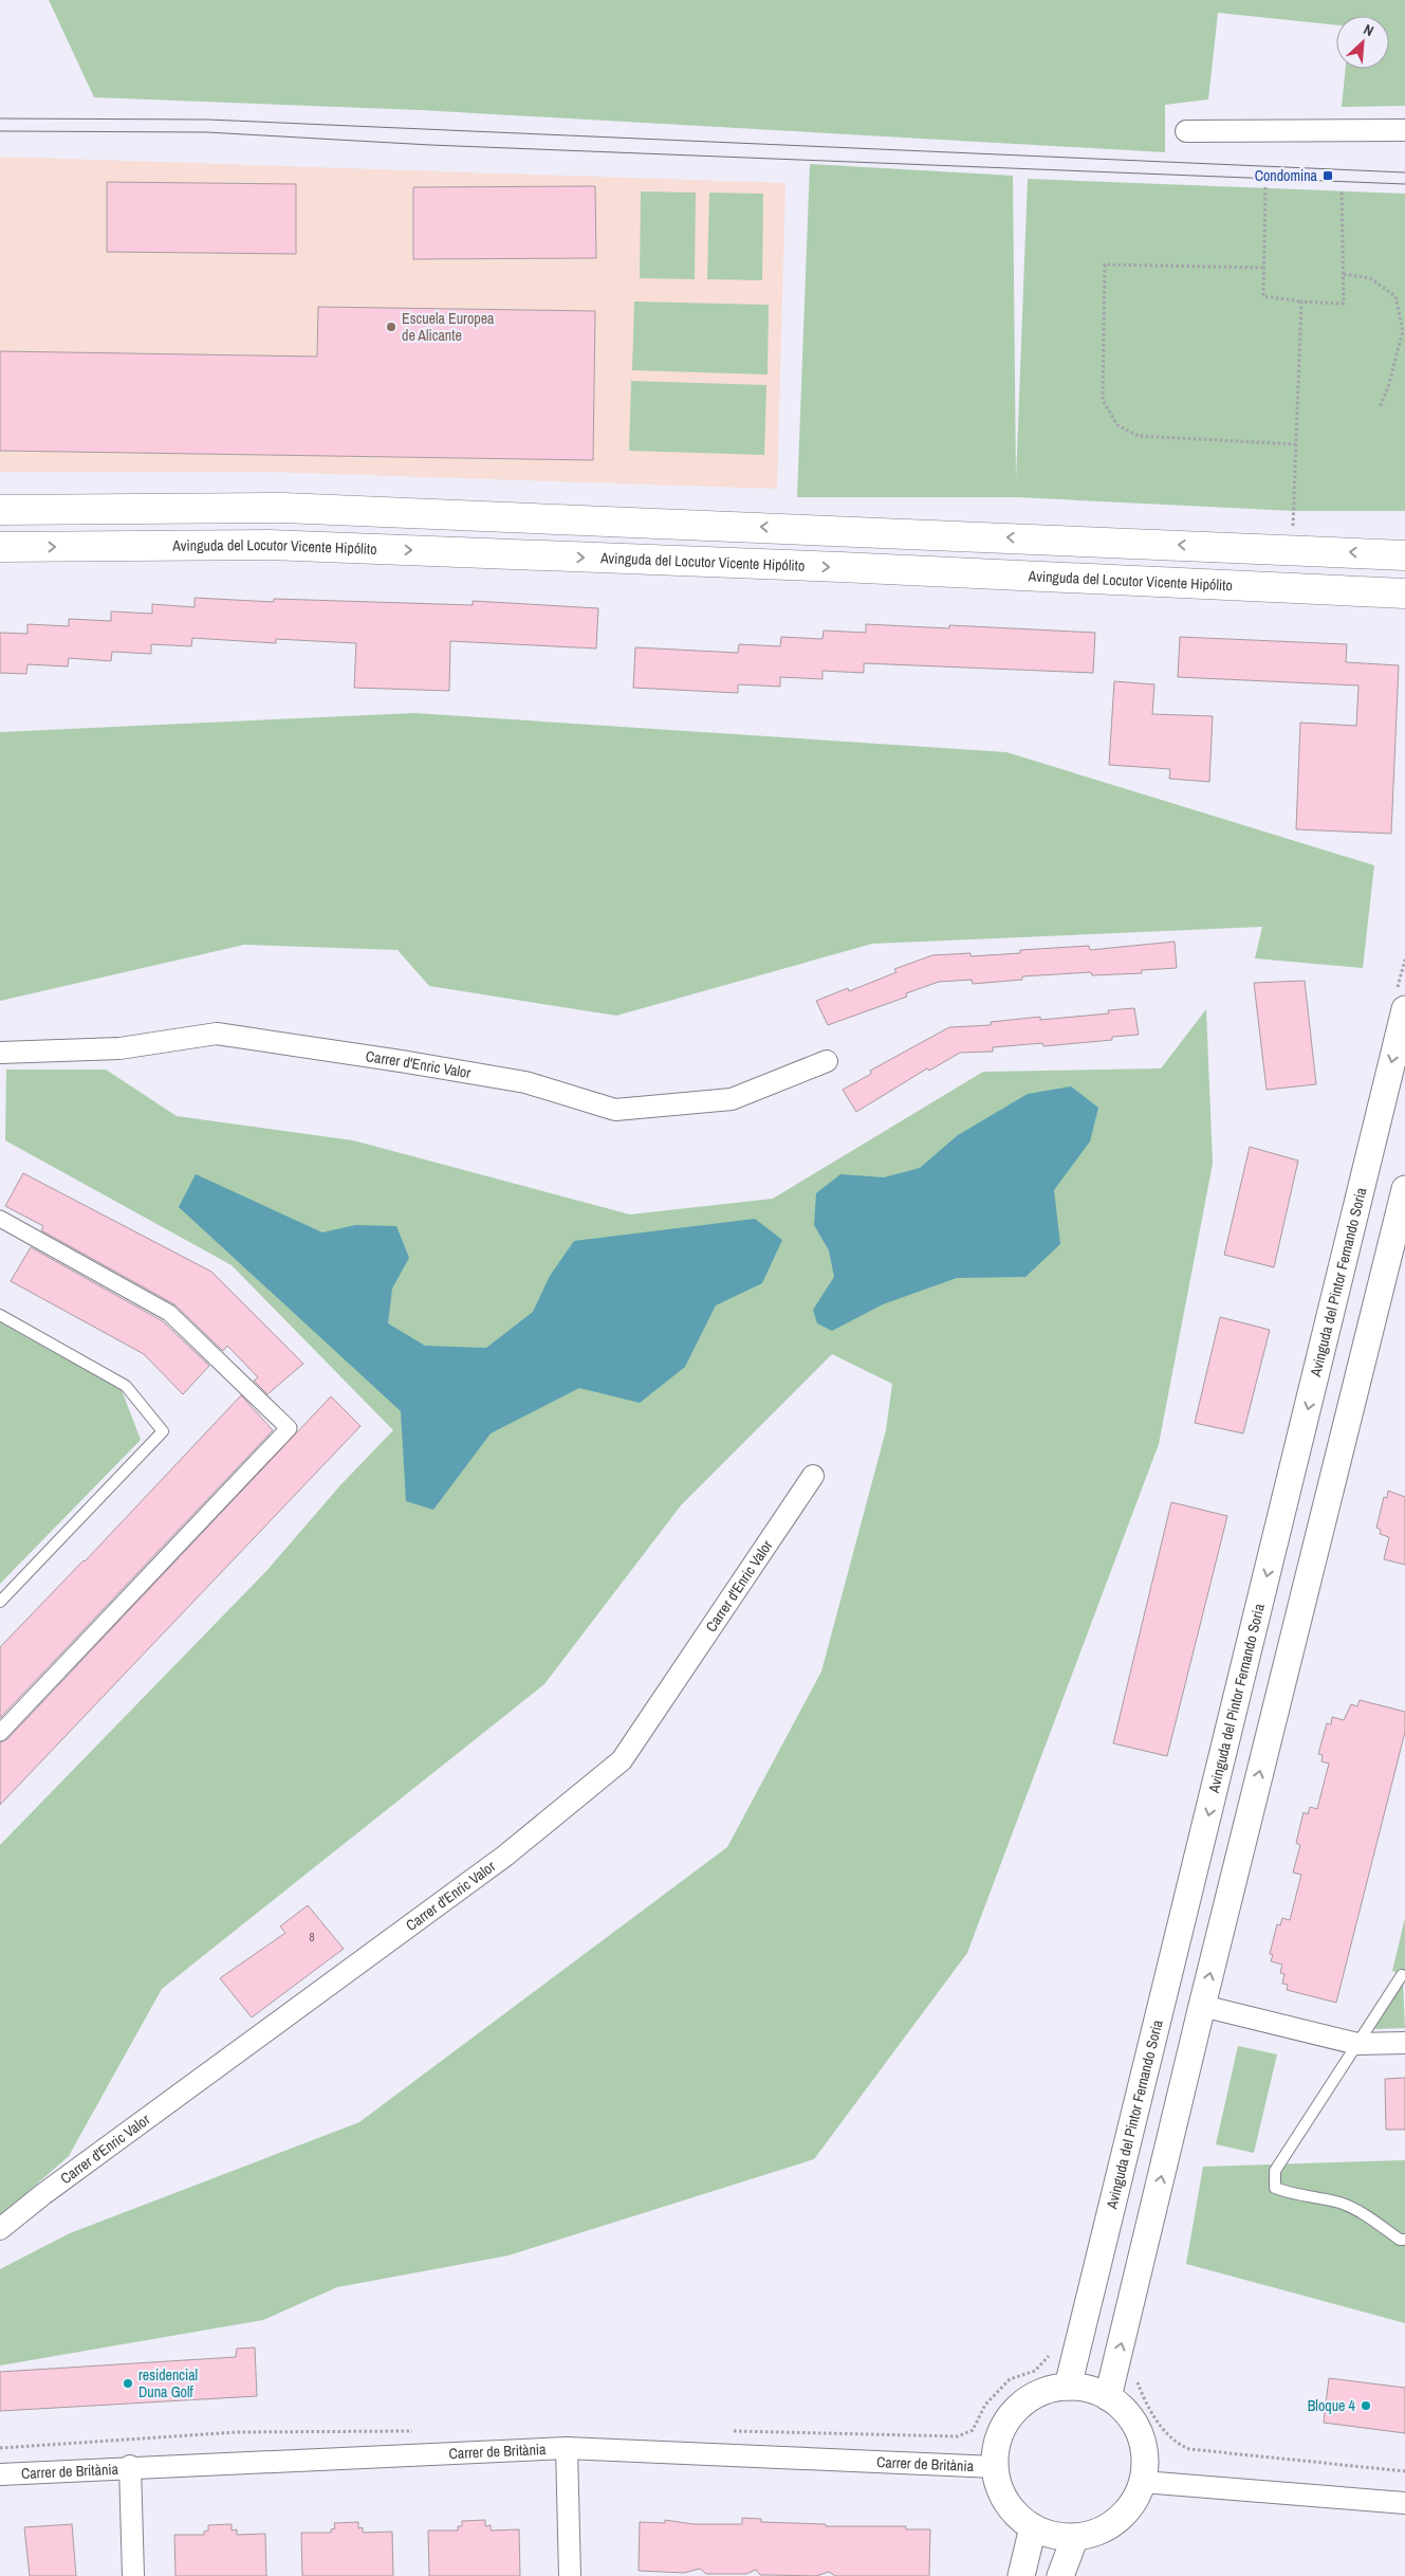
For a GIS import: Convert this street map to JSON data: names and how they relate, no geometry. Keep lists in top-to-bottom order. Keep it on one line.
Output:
{"streets":{"main road":["Avinguda del Locutor Vicente Hipólito"],"street":["Carrer d'Enric Valor","Avinguda del Pintor Fernando Soria","Carrer de Britània"]},"crossings":[["Avinguda del Pintor Fernando Soria","Carrer de Britània"]],"places":{"transit":["Condomina"],"other":["Escuela Europea de Alicante","residencial Duna Golf","Bloque 4"]},"house_numbers":["8"],"north":"top right"}
